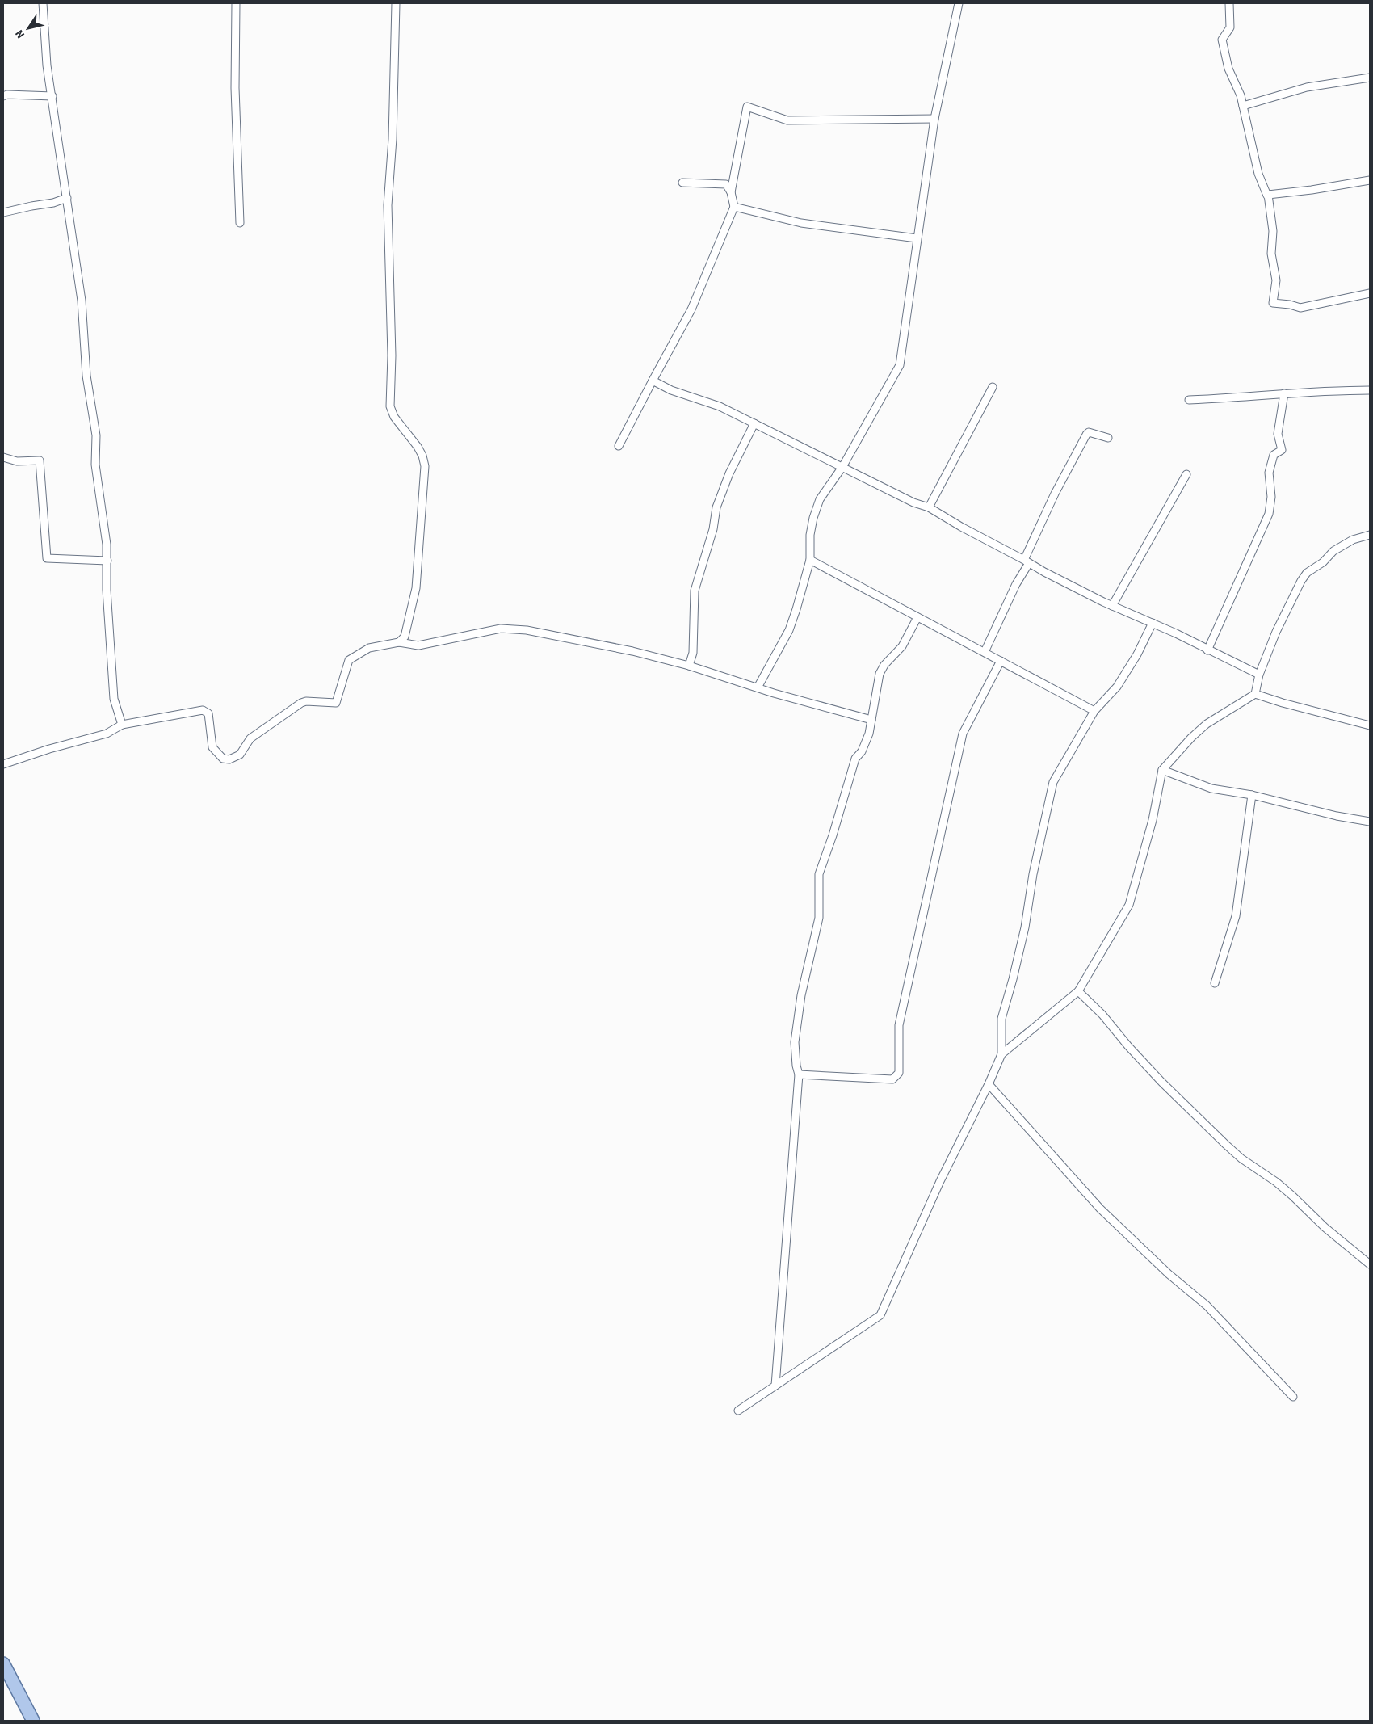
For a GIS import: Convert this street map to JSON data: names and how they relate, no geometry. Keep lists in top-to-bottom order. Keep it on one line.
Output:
{"north":"bottom left"}
